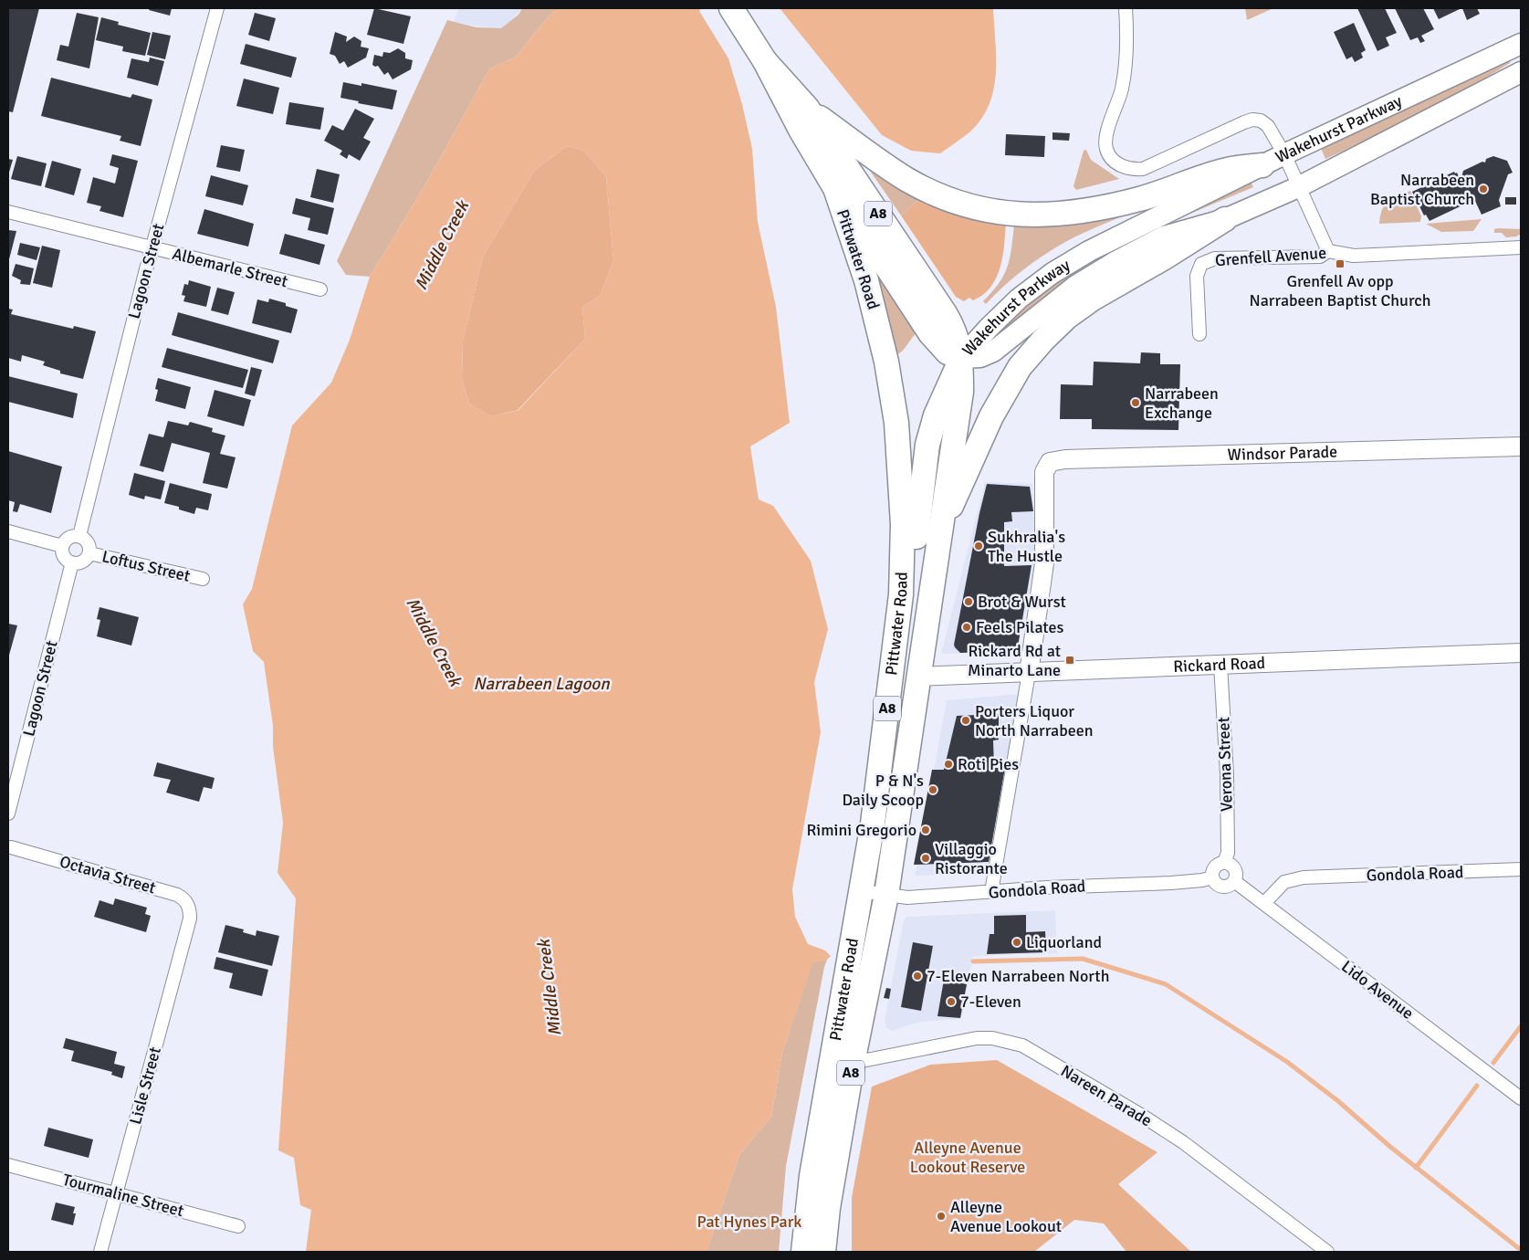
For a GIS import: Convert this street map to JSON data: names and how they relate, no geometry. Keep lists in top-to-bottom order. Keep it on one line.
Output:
{"streets":{"highway":["A8","Pittwater Road"],"main road":["Wakehurst Parkway"],"street":["Grenfell Avenue","Albemarle Street","Lagoon Street","Windsor Parade","Loftus Street","Rickard Road","Verona Street","Gondola Road","Octavia Street","Lido Avenue","Lisle Street","Nareen Parade","Tourmaline Street"]},"crossings":[["Wakehurst Parkway","Pittwater Road"],["Pittwater Road","Rickard Road"],["Pittwater Road","Gondola Road"],["Pittwater Road","Nareen Parade"],["Albemarle Street","Lagoon Street"],["Lagoon Street","Loftus Street"],["Windsor Parade","Rickard Road"],["Rickard Road","Verona Street"],["Verona Street","Gondola Road"],["Verona Street","Lido Avenue"],["Gondola Road","Lido Avenue"],["Octavia Street","Lisle Street"],["Lisle Street","Tourmaline Street"]],"water":["Middle Creek","Narrabeen Lagoon"],"parks":["Alleyne Avenue Lookout Reserve","Pat Hynes Park"],"places":{"other":["Narrabeen Baptist Church","Narrabeen Exchange","Sukhralia's The Hustle","Brot & Wurst","Feels Pilates","Porters Liquor North Narrabeen","Roti Pies","P & N's Daily Scoop","Rimini Gregorio","Villaggio Ristorante","Liquorland","7-Eleven Narrabeen North","7-Eleven","Alleyne Avenue Lookout"],"transit":["Grenfell Av opp Narrabeen Baptist Church","Rickard Rd at Minarto Lane"]}}
